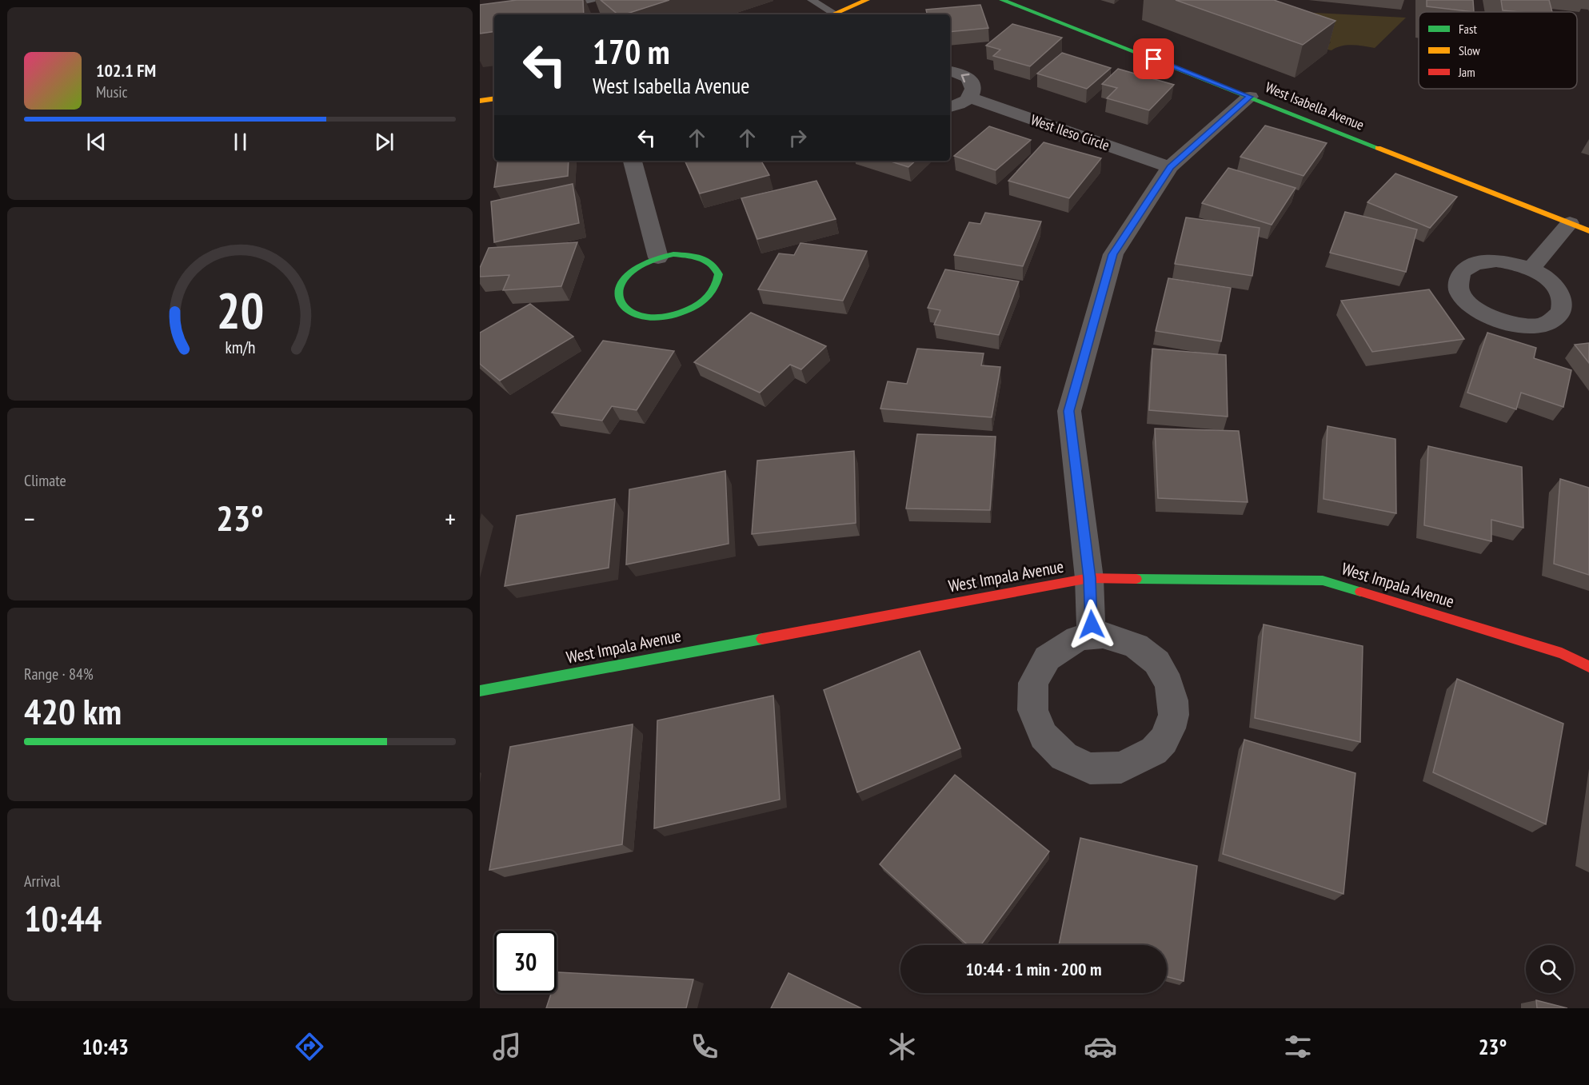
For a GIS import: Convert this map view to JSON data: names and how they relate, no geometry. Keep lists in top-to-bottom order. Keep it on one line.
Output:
{"streets":{"street":["West Isabella Avenue","West Ileso Circle","West Impala Avenue"]},"legend":["Fast","Slow","Jam"],"page":{"turn":["170 m","West Isabella Avenue"],"song":["102.1 FM","Music"],"tile":["Climate",["Range · 84%","420 km"],["Arrival","10:44"]],"heat":["−","23°","+"],"limit":"30","trip":"10:44 · 1 min · 200 m","tabs":["10:43","23°"],"gauge":["20","km/h"]}}
